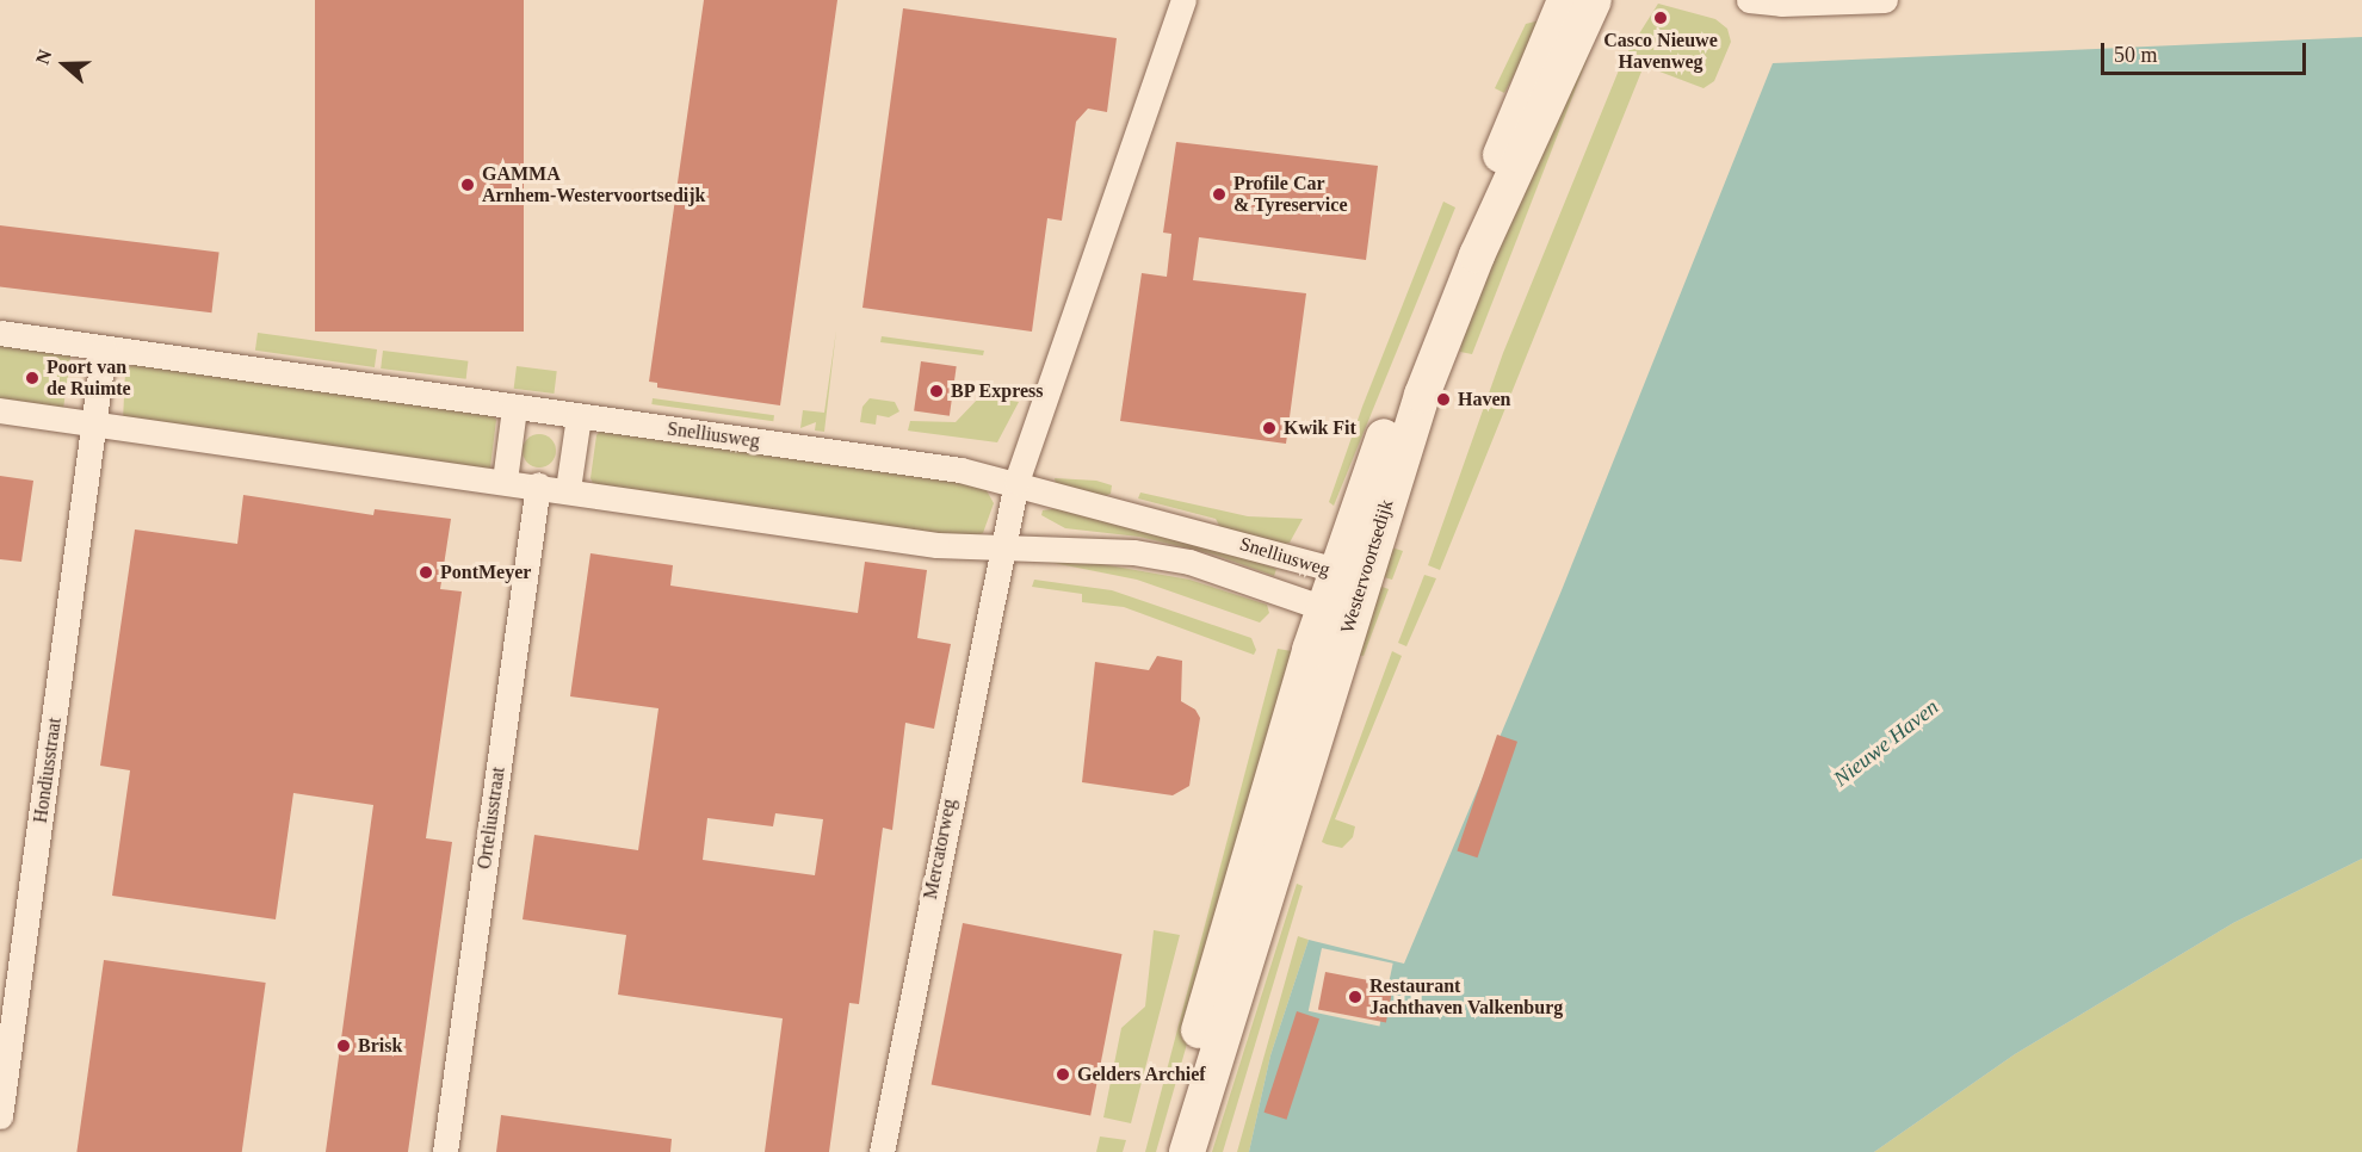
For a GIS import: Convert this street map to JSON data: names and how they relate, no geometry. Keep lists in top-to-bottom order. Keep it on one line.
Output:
{"streets":{"main road":["Westervoortsedijk"],"street":["Snelliusweg","Hondiusstraat","Orteliusstraat","Mercatorweg"]},"crossings":[["Snelliusweg","Westervoortsedijk"],["Snelliusweg","Hondiusstraat"],["Snelliusweg","Orteliusstraat"],["Snelliusweg","Mercatorweg"]],"water":["Nieuwe Haven"],"places":["Casco Nieuwe Havenweg","GAMMA Arnhem-Westervoortsedijk","Profile Car & Tyreservice","Poort van de Ruimte","BP Express","Haven","Kwik Fit","PontMeyer","Restaurant Jachthaven Valkenburg","Brisk","Gelders Archief"],"scale_bar":"50 m","north":"left"}
